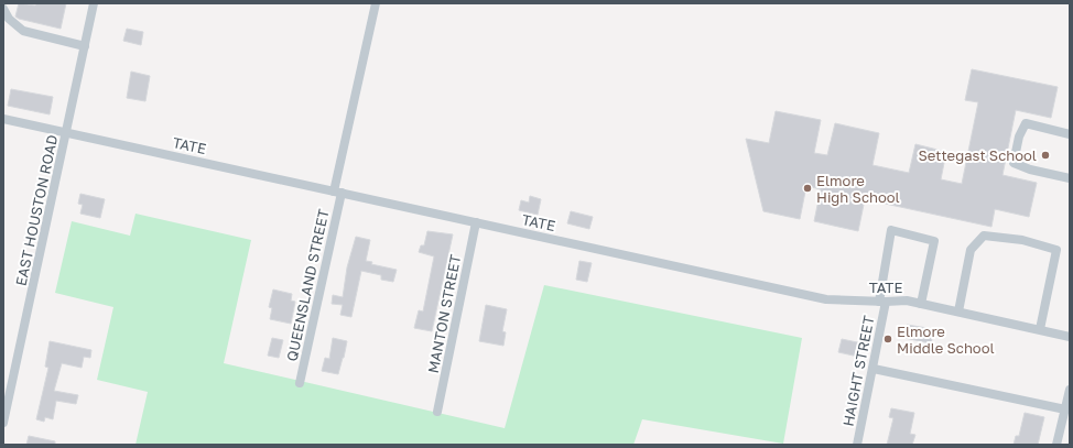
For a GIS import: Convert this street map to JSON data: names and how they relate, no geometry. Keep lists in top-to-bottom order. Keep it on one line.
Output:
{"streets":{"street":["TATE","EAST HOUSTON ROAD","QUEENSLAND STREET","MANTON STREET","HAIGHT STREET"]},"crossings":[["TATE","EAST HOUSTON ROAD"],["TATE","QUEENSLAND STREET"],["TATE","MANTON STREET"],["TATE","HAIGHT STREET"]],"places":["Settegast School","Elmore High School","Elmore Middle School"]}
